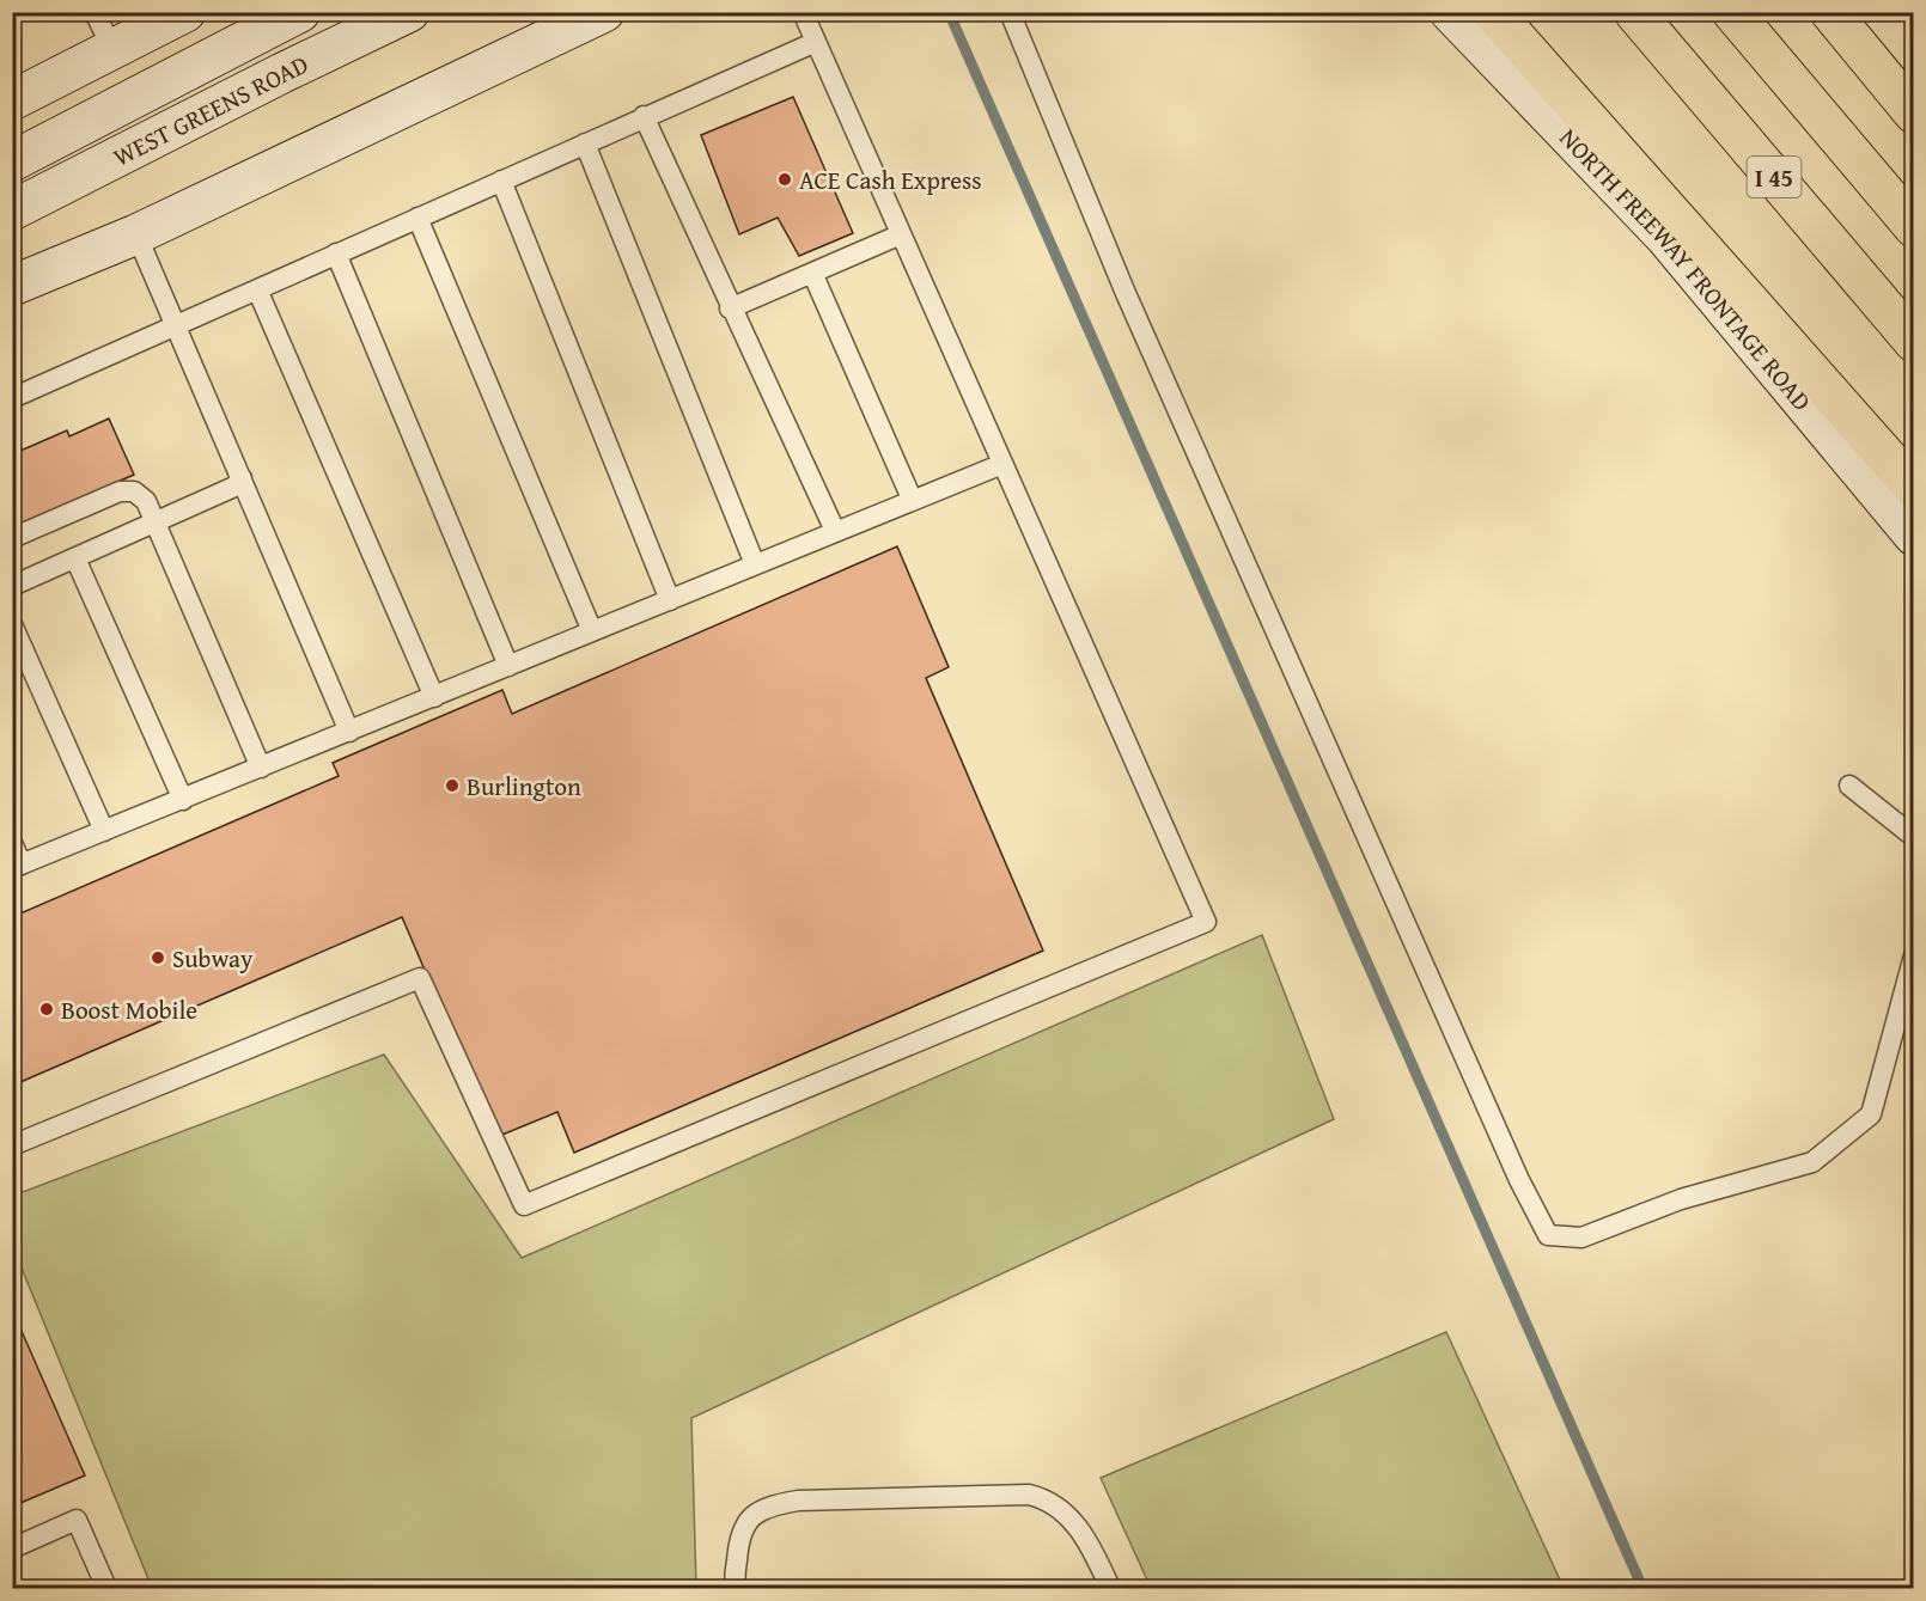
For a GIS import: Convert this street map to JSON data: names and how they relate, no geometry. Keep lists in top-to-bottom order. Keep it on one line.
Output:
{"streets":{"highway":["I 45"],"main road":["WEST GREENS ROAD","NORTH FREEWAY FRONTAGE ROAD"]},"places":["ACE Cash Express","Burlington","Subway","Boost Mobile"]}
